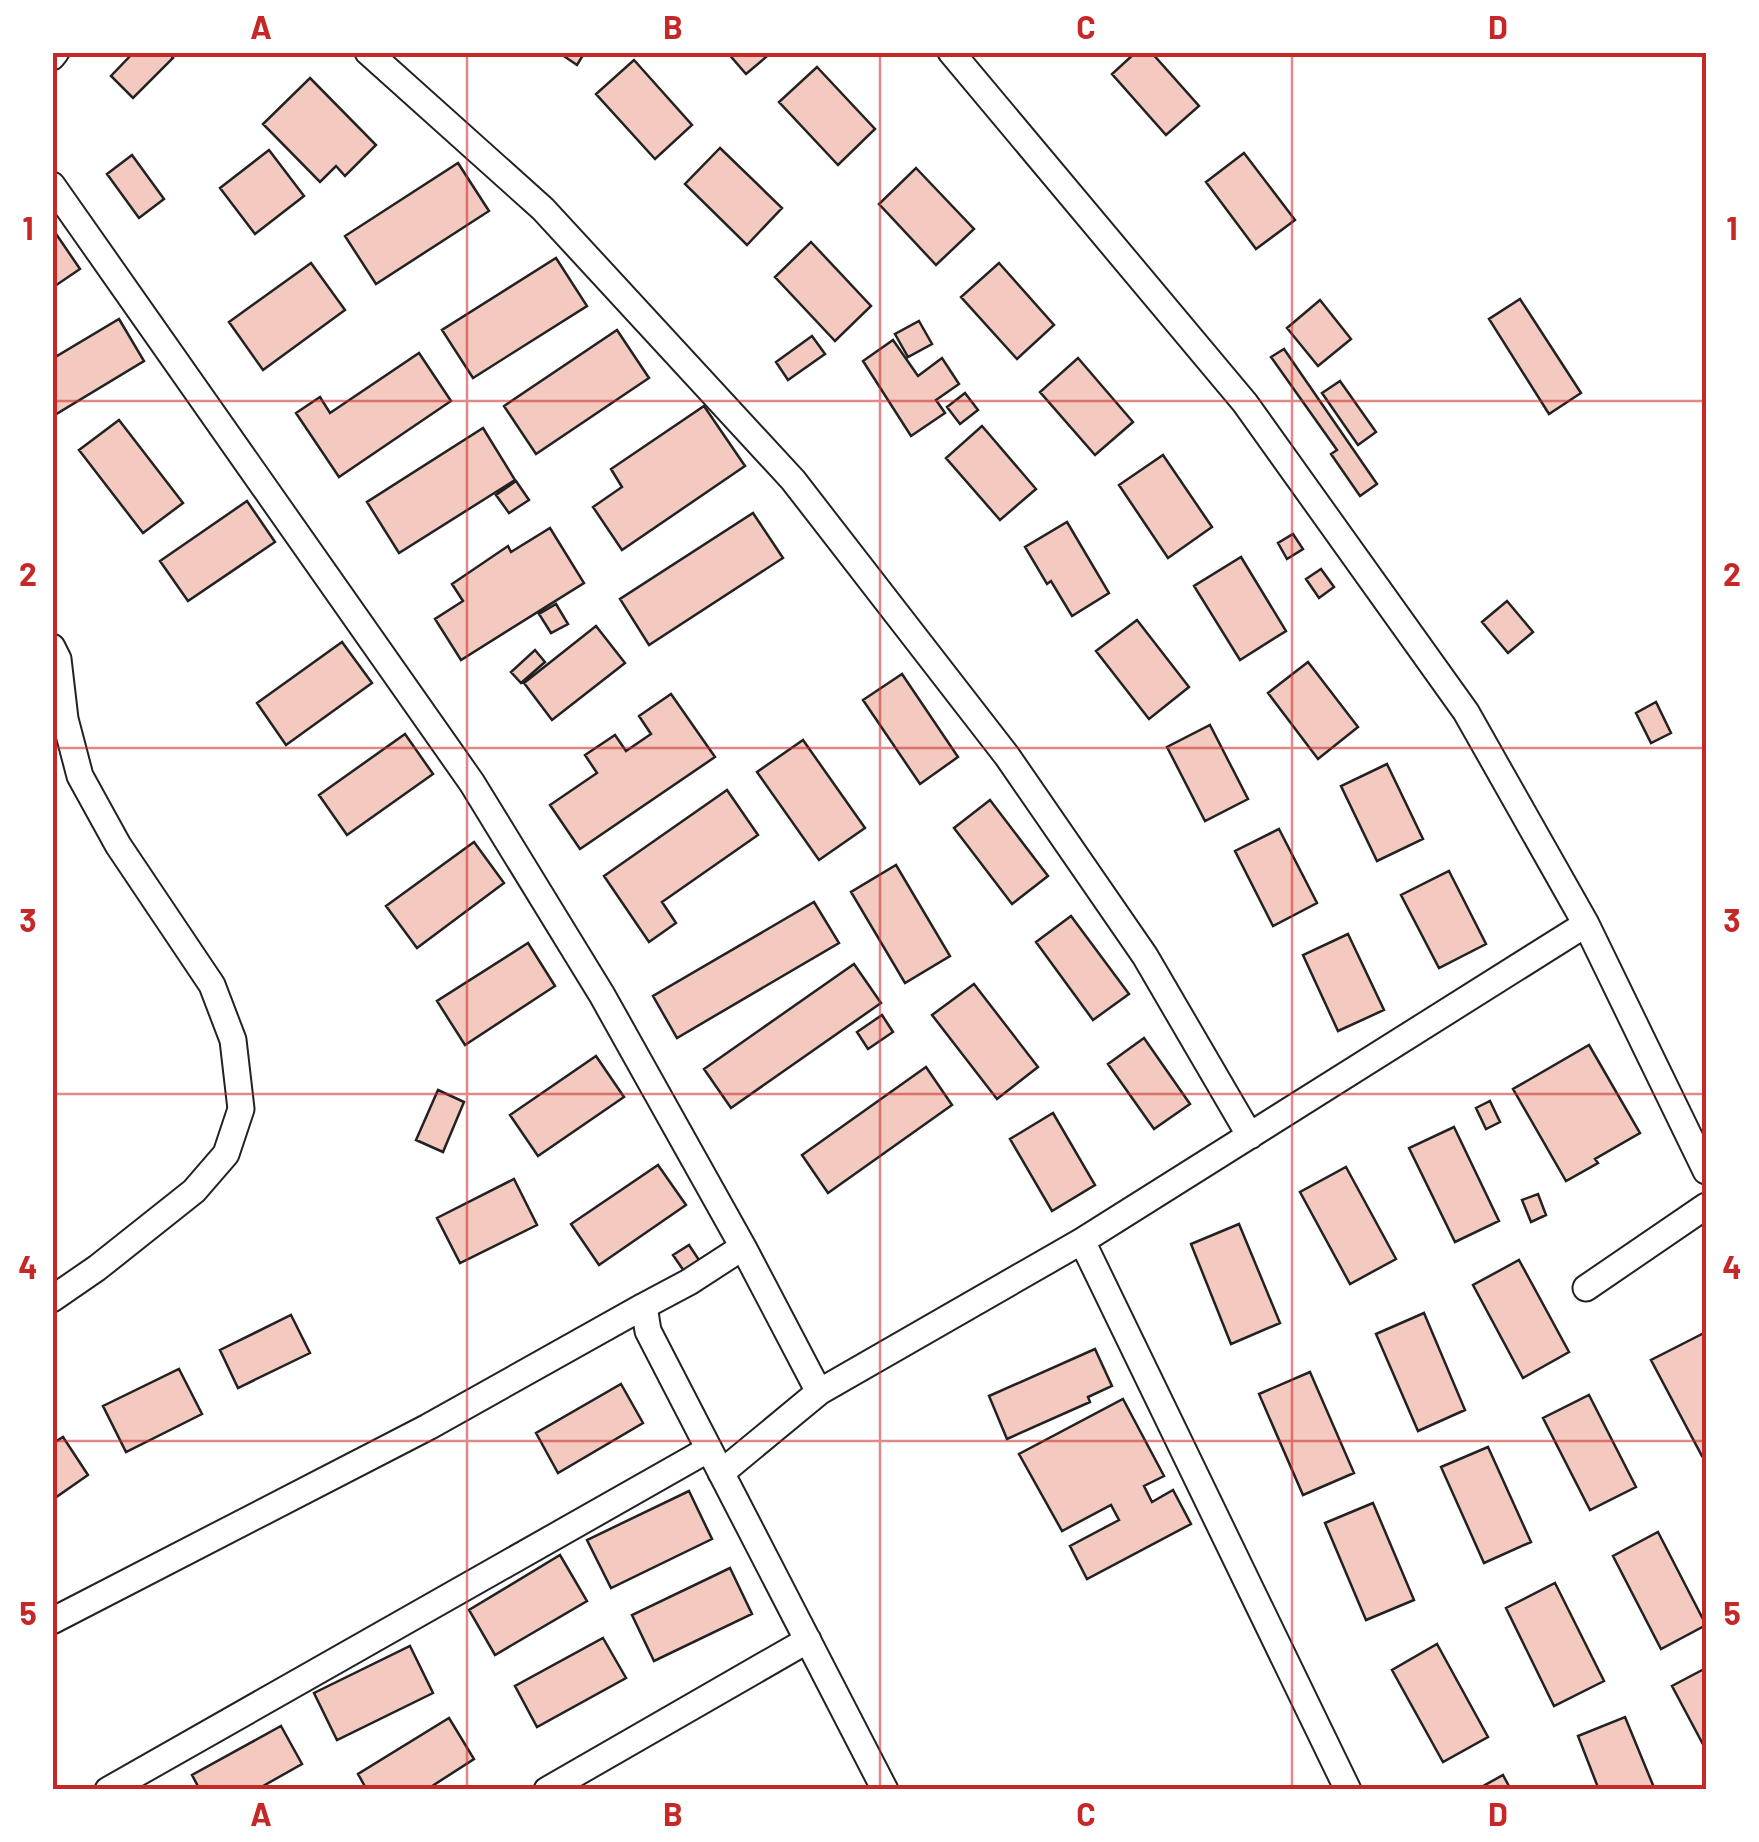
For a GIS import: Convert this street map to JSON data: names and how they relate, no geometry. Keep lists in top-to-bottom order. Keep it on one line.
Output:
{"grid":{"columns":["A","B","C","D"],"rows":["1","2","3","4","5"]}}
